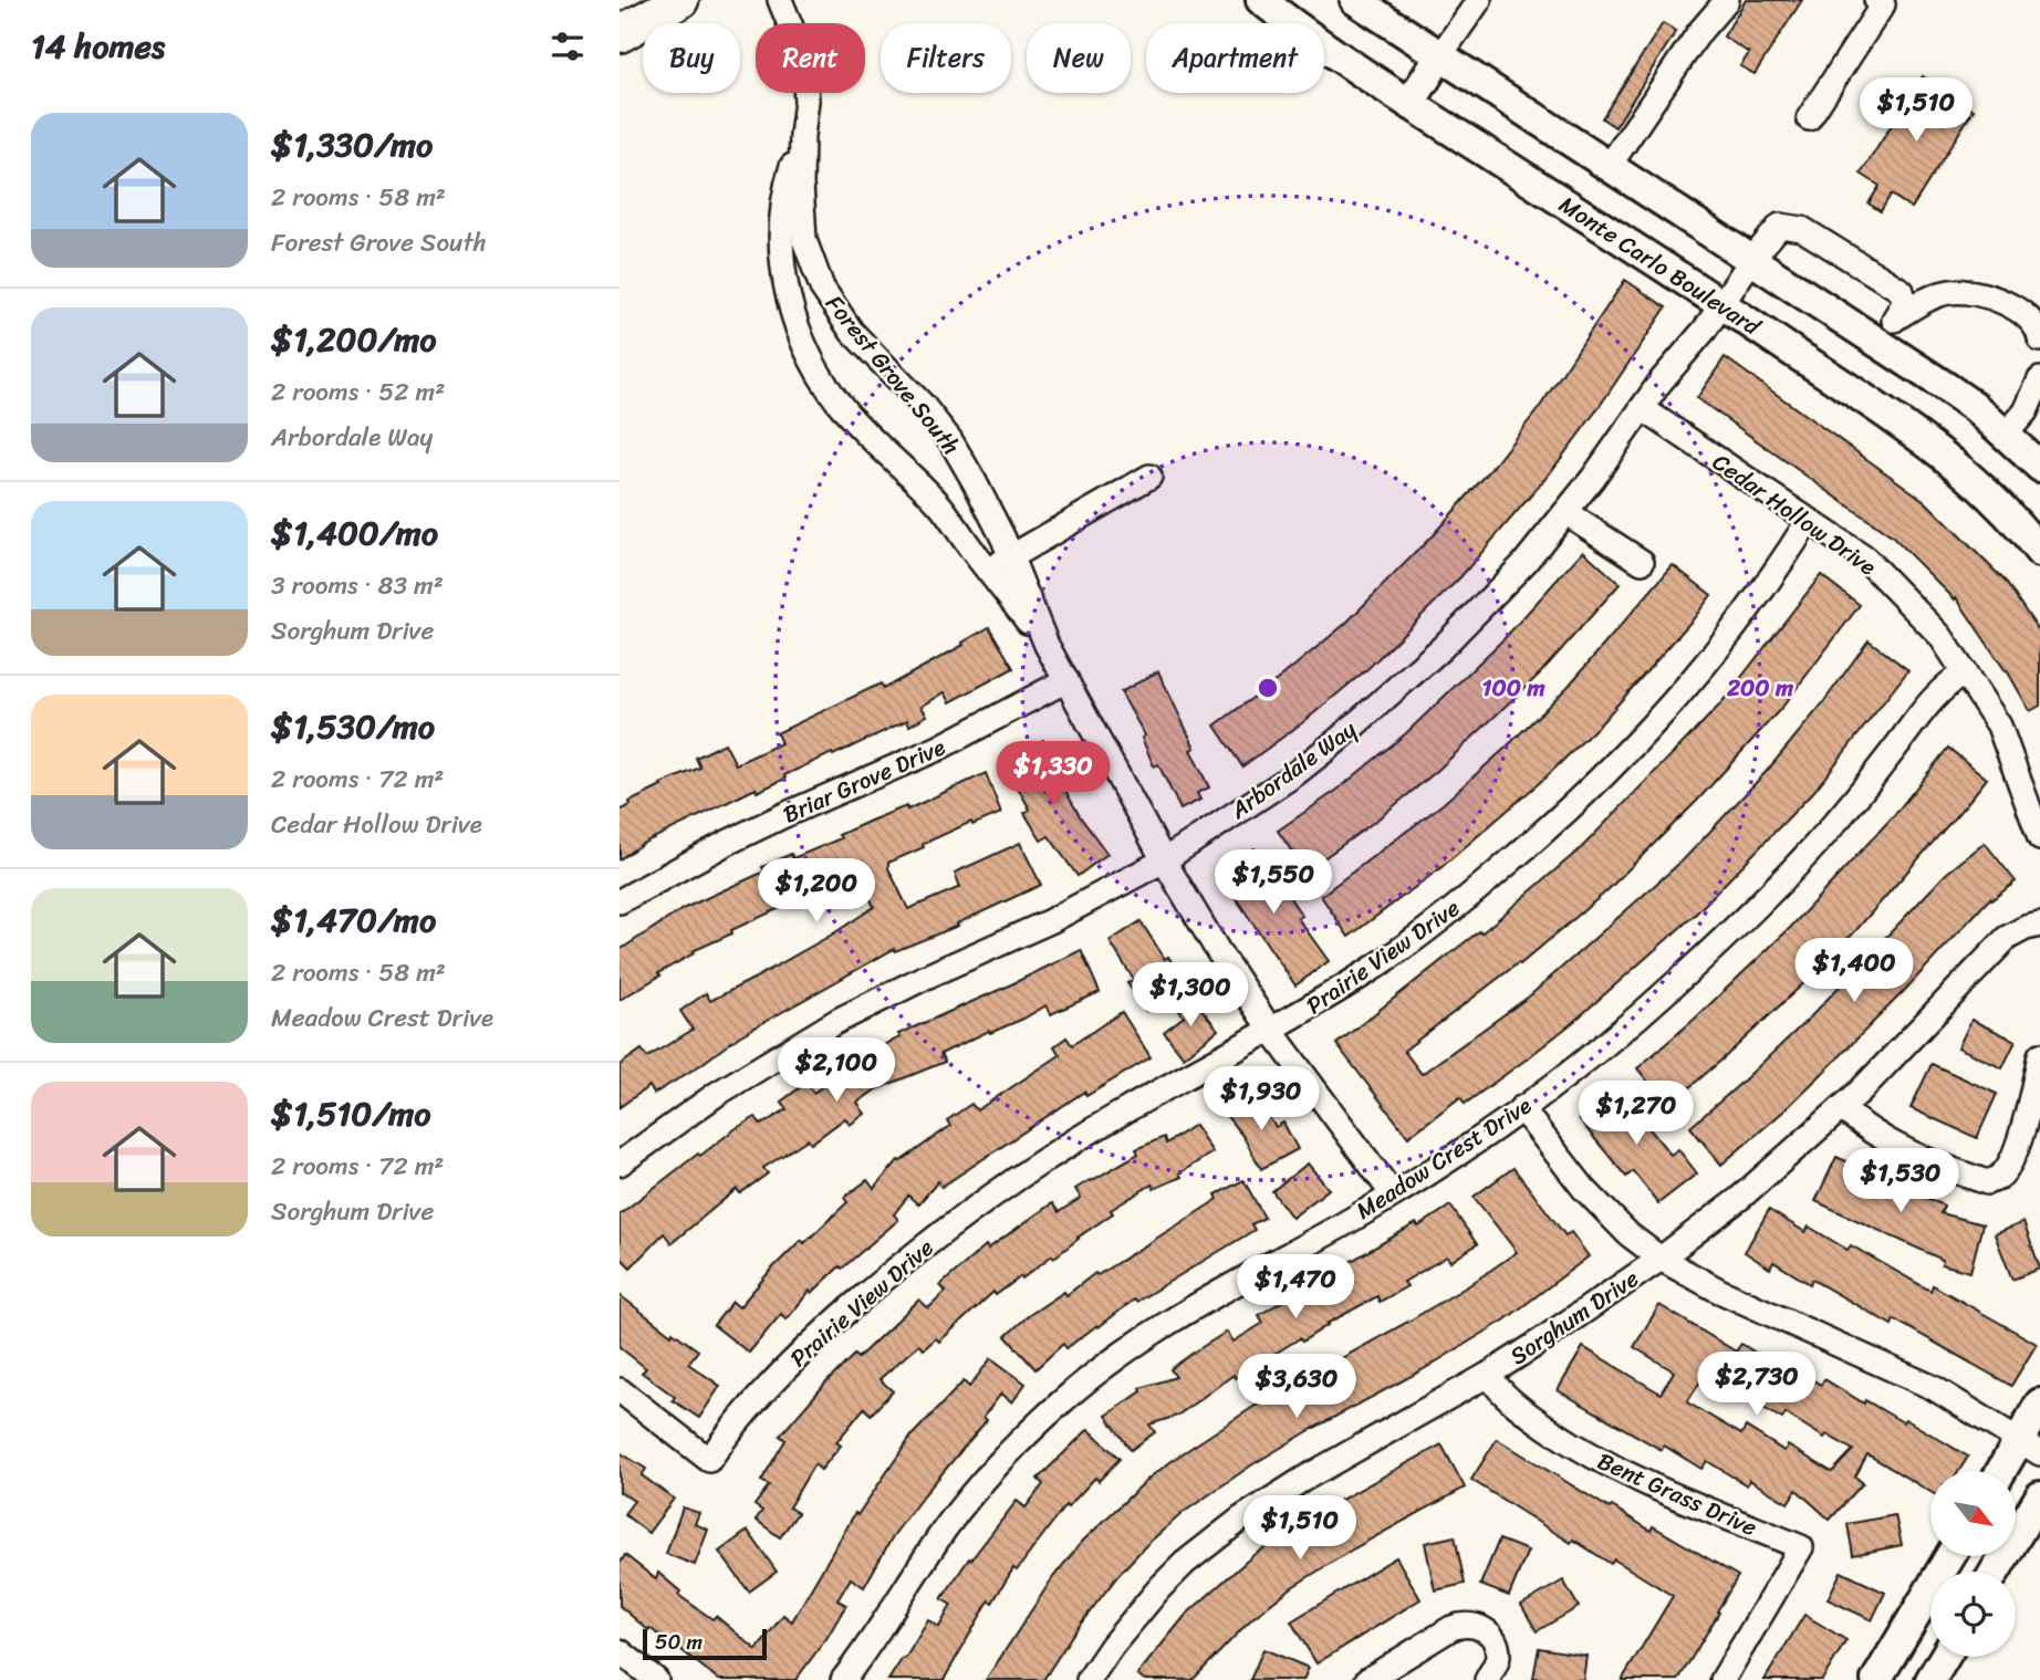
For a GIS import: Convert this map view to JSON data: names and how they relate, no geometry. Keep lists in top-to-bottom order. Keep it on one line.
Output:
{"streets":{"main road":["Monte Carlo Boulevard"],"street":["Forest Grove South","Cedar Hollow Drive","Arbordale Way","Briar Grove Drive","Prairie View Drive","Meadow Crest Drive","Sorghum Drive","Bent Grass Drive"]},"crossings":[["Monte Carlo Boulevard","Arbordale Way"],["Forest Grove South","Arbordale Way"],["Forest Grove South","Briar Grove Drive"],["Forest Grove South","Prairie View Drive"],["Forest Grove South","Meadow Crest Drive"],["Cedar Hollow Drive","Arbordale Way"],["Cedar Hollow Drive","Prairie View Drive"],["Cedar Hollow Drive","Meadow Crest Drive"],["Sorghum Drive","Bent Grass Drive"]],"scale_bar":"50 m","north":"bottom right","page":{"heading":"14 homes","chip":["Buy","Rent","Filters","New","Apartment"],"price":["$1,510","$1,330","$1,550","$1,200","$1,400","$1,300","$2,100","$1,930","$1,270","$1,530","$1,470","$2,730","$3,630","$1,510"],"list":[{"name":"$1,330/mo","note":"2 rooms · 58 m² · Forest Grove South"},{"name":"$1,200/mo","note":"2 rooms · 52 m² · Arbordale Way"},{"name":"$1,400/mo","note":"3 rooms · 83 m² · Sorghum Drive"},{"name":"$1,530/mo","note":"2 rooms · 72 m² · Cedar Hollow Drive"},{"name":"$1,470/mo","note":"2 rooms · 58 m² · Meadow Crest Drive"},{"name":"$1,510/mo","note":"2 rooms · 72 m² · Sorghum Drive"}],"scale":"50 m"},"rings":["100 m","200 m"]}
